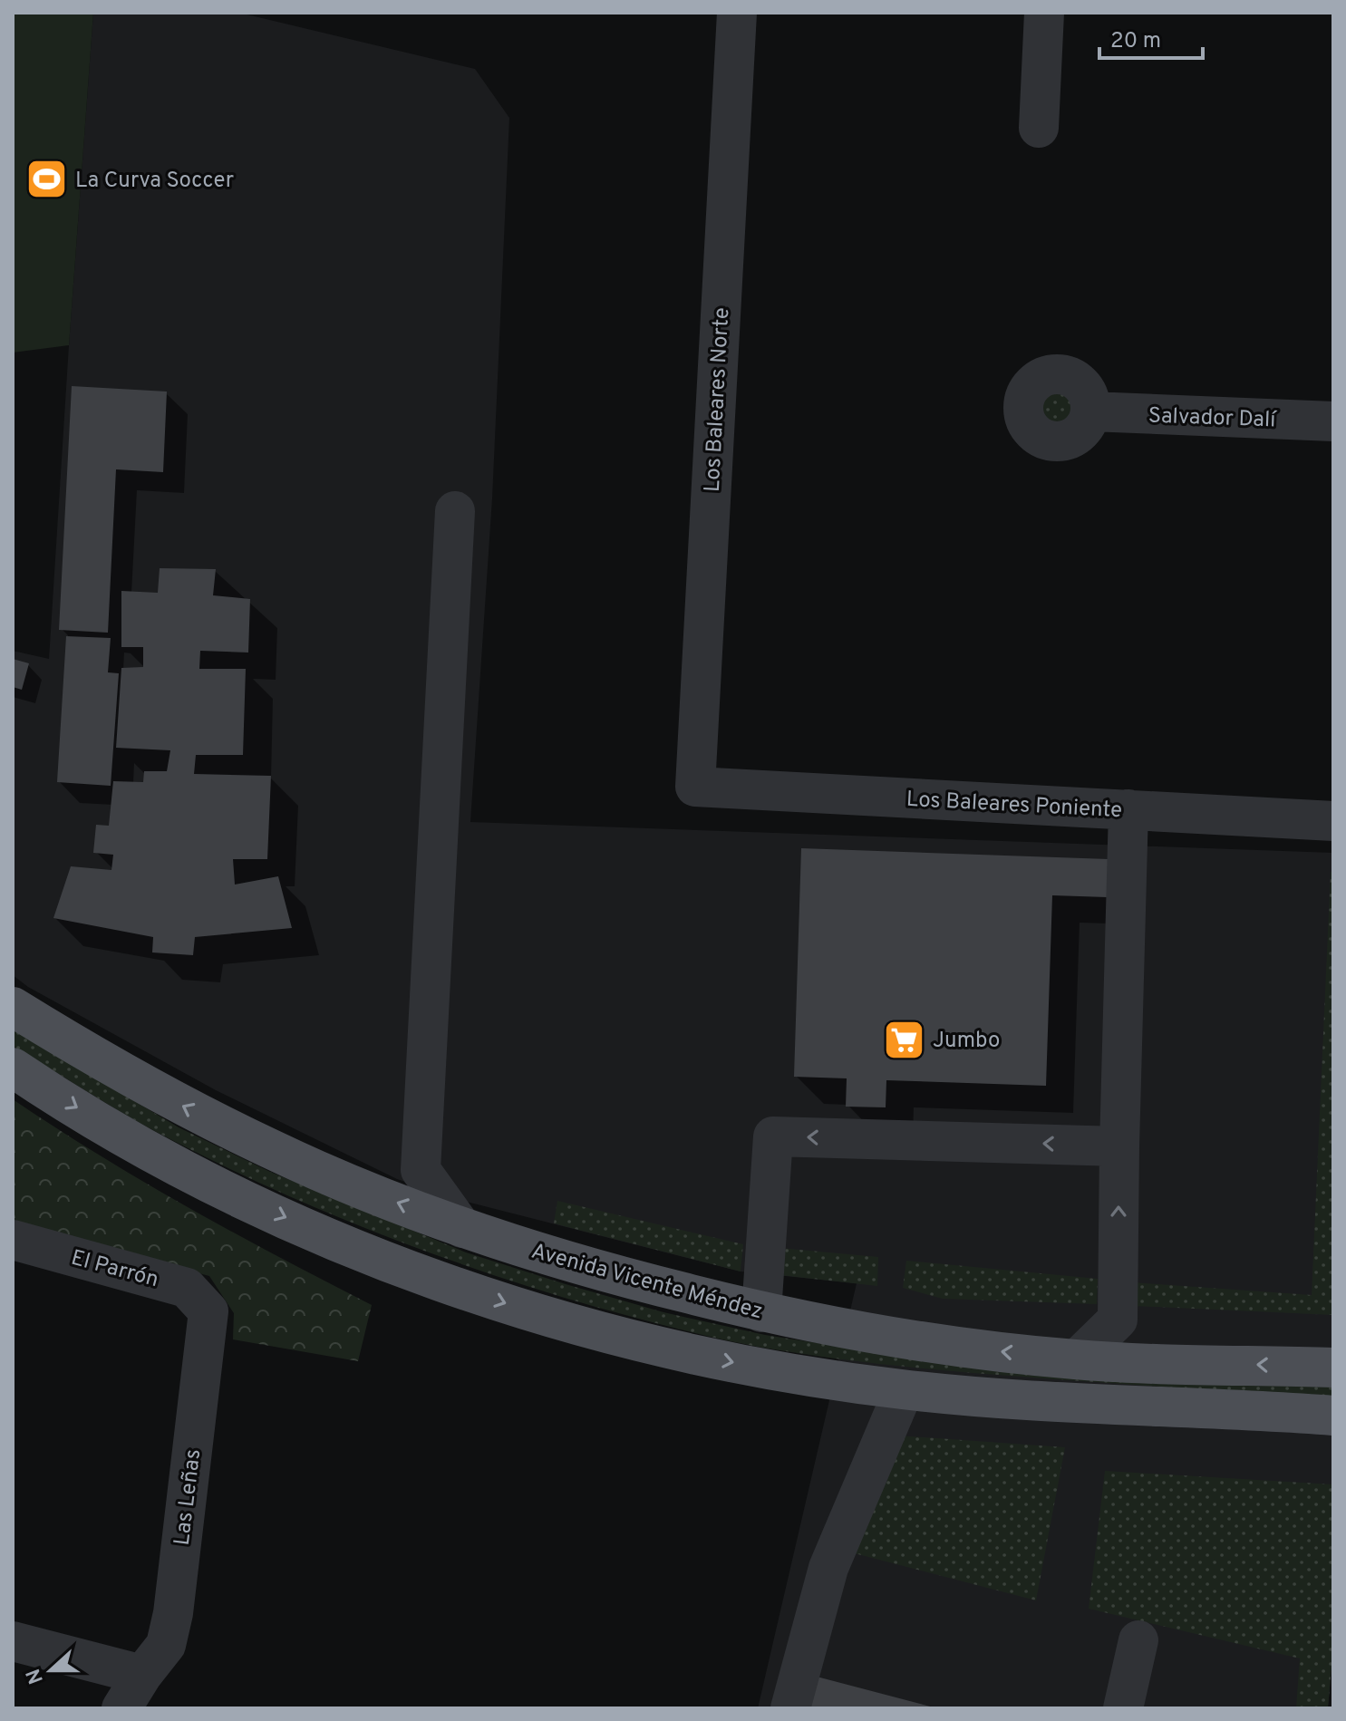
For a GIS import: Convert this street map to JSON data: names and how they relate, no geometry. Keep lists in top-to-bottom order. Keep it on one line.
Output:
{"streets":{"main road":["Avenida Vicente Méndez"],"street":["Los Baleares Norte","Salvador Dalí","Los Baleares Poniente","El Parrón","Las Leñas"]},"crossings":[["Los Baleares Norte","Los Baleares Poniente"],["El Parrón","Las Leñas"]],"places":{"sports":["La Curva Soccer"],"supermarket":["Jumbo"]},"scale_bar":"20 m","north":"left"}
